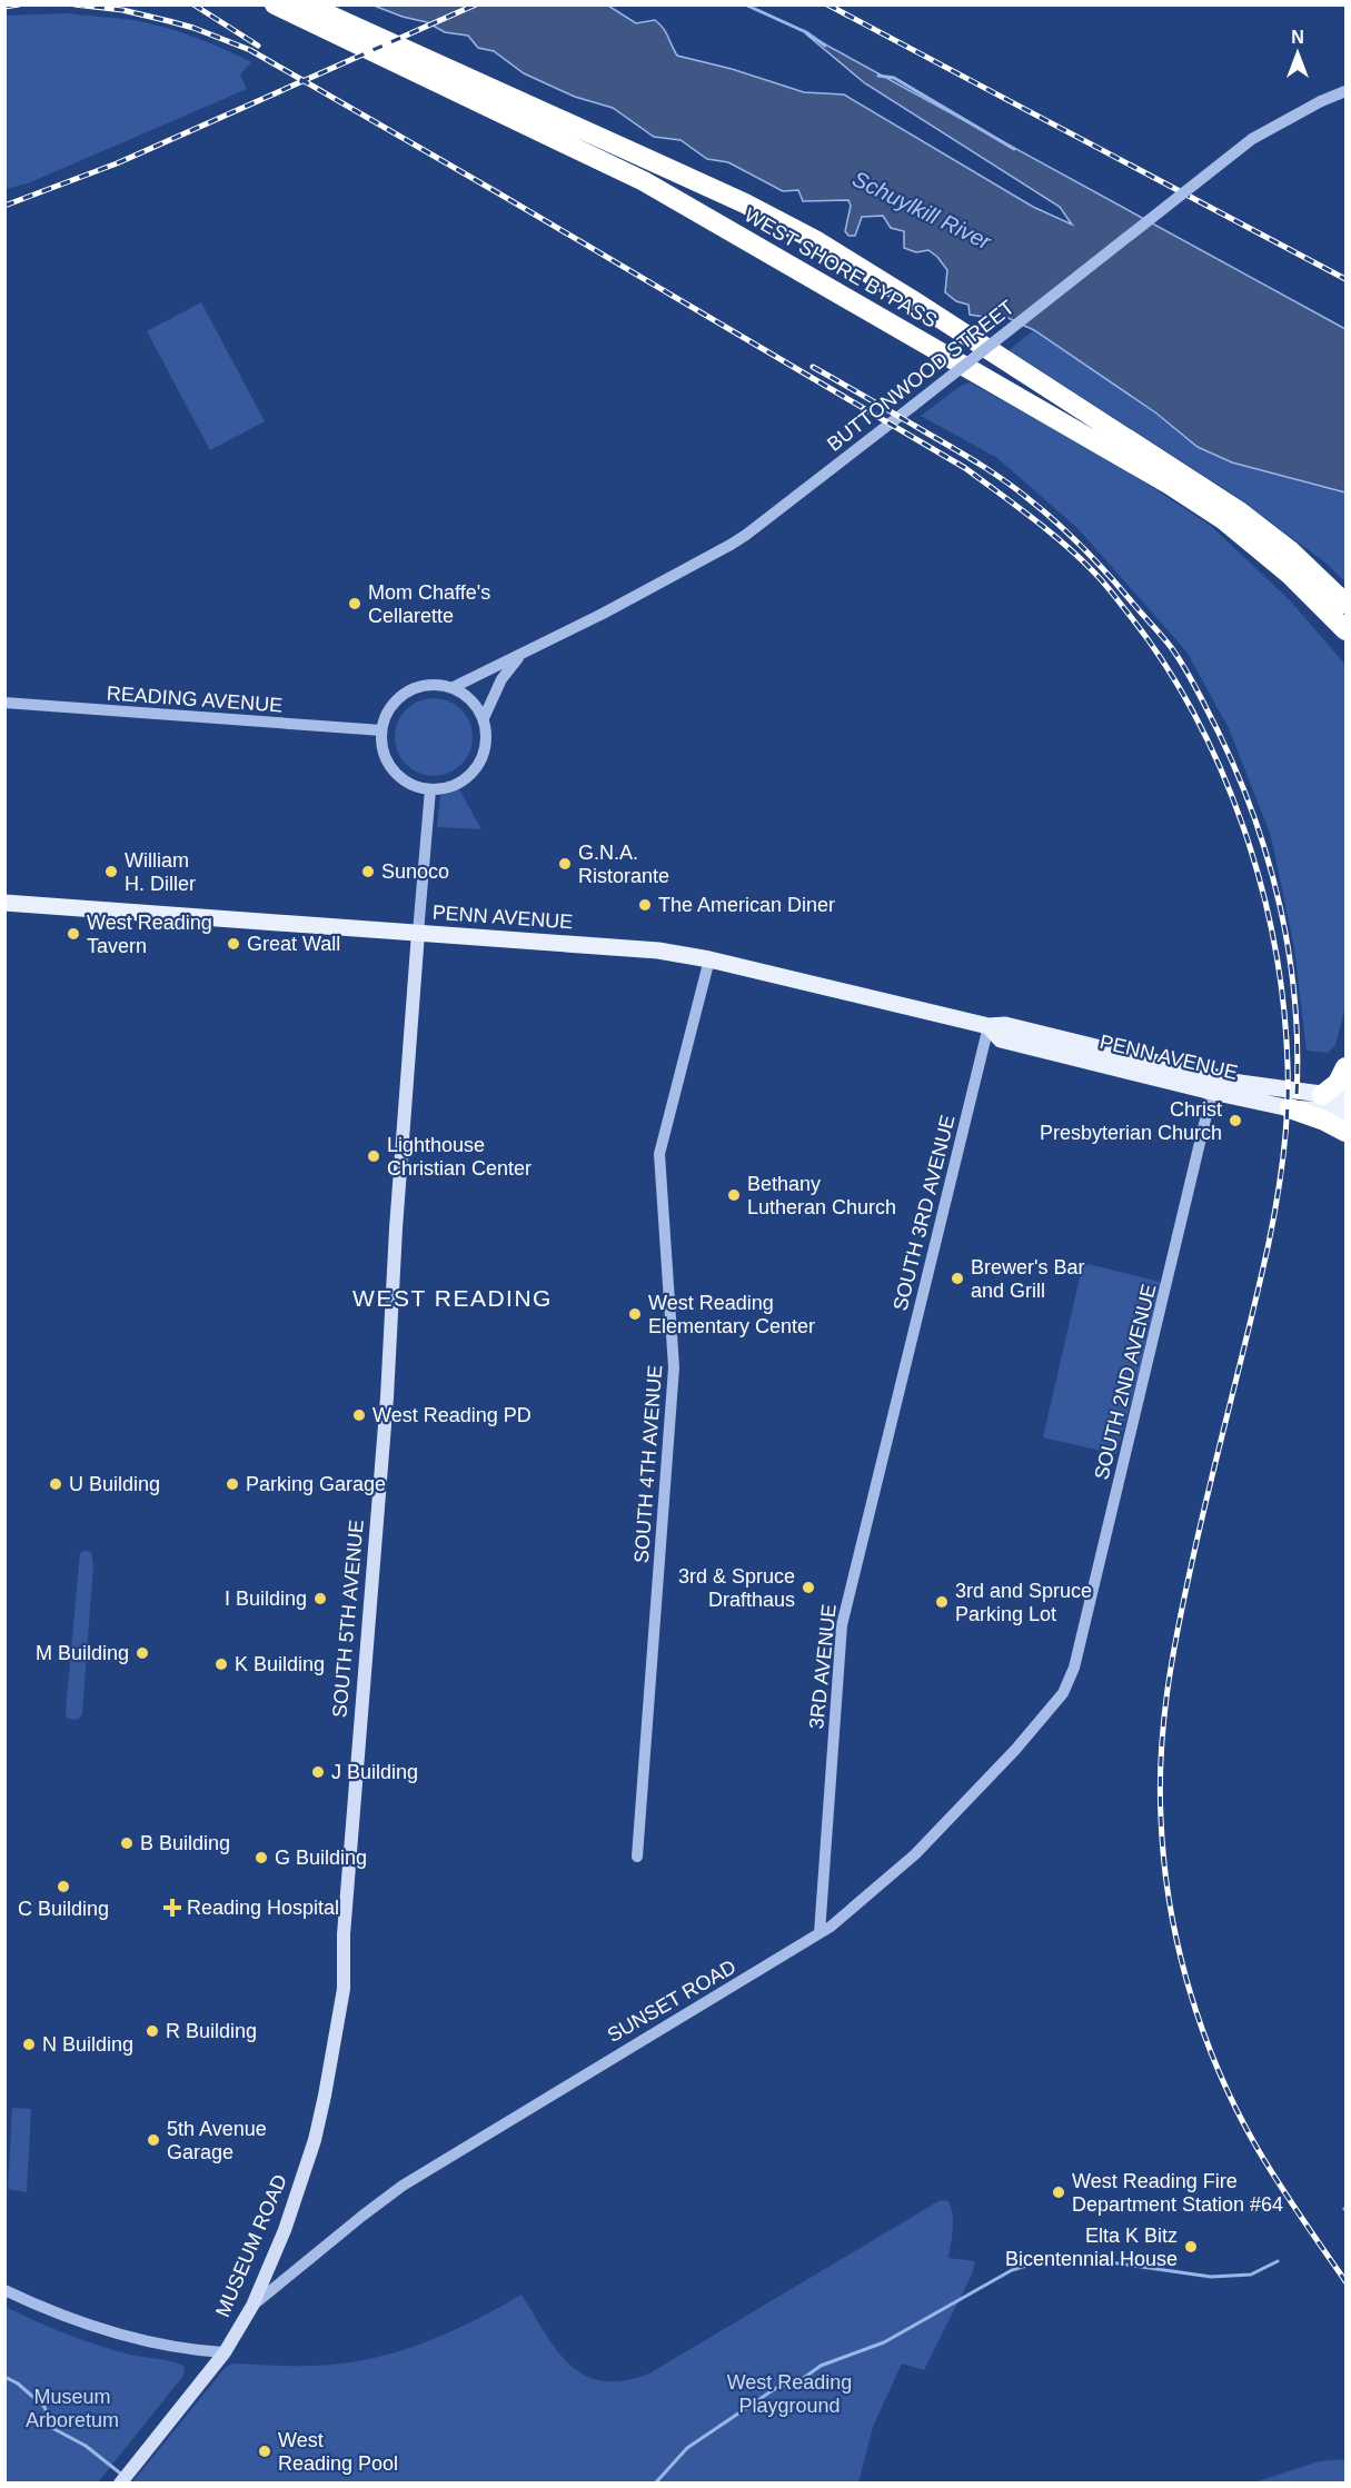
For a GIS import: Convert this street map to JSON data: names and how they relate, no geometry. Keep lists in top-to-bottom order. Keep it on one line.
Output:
{"streets":{"highway":["WEST SHORE BYPASS"],"main road":["PENN AVENUE","SOUTH 5TH AVENUE","MUSEUM ROAD"],"street":["BUTTONWOOD STREET","READING AVENUE","SOUTH 3RD AVENUE","SOUTH 2ND AVENUE","SOUTH 4TH AVENUE","3RD AVENUE","SUNSET ROAD"]},"crossings":[["BUTTONWOOD STREET","READING AVENUE"],["PENN AVENUE","SOUTH 3RD AVENUE"],["PENN AVENUE","SOUTH 2ND AVENUE"],["PENN AVENUE","SOUTH 4TH AVENUE"],["PENN AVENUE","SOUTH 5TH AVENUE"],["SOUTH 3RD AVENUE","3RD AVENUE"],["SOUTH 2ND AVENUE","SUNSET ROAD"],["SOUTH 5TH AVENUE","MUSEUM ROAD"],["3RD AVENUE","SUNSET ROAD"],["SUNSET ROAD","MUSEUM ROAD"]],"districts":["WEST READING"],"water":["Schuylkill River"],"parks":["West Reading Playground","Museum Arboretum"],"places":{"other":["Mom Chaffe's Cellarette","G.N.A. Ristorante","William H. Diller","Sunoco","The American Diner","West Reading Tavern","Great Wall","Christ Presbyterian Church","Lighthouse Christian Center","Bethany Lutheran Church","Brewer's Bar and Grill","West Reading Elementary Center","West Reading PD","U Building","Parking Garage","3rd & Spruce Drafthaus","I Building","3rd and Spruce Parking Lot","M Building","K Building","J Building","B Building","G Building","C Building","R Building","N Building","5th Avenue Garage","West Reading Fire Department Station #64","Elta K Bitz Bicentennial House","West Reading Pool"],"health":["Reading Hospital"]},"north":"top"}
